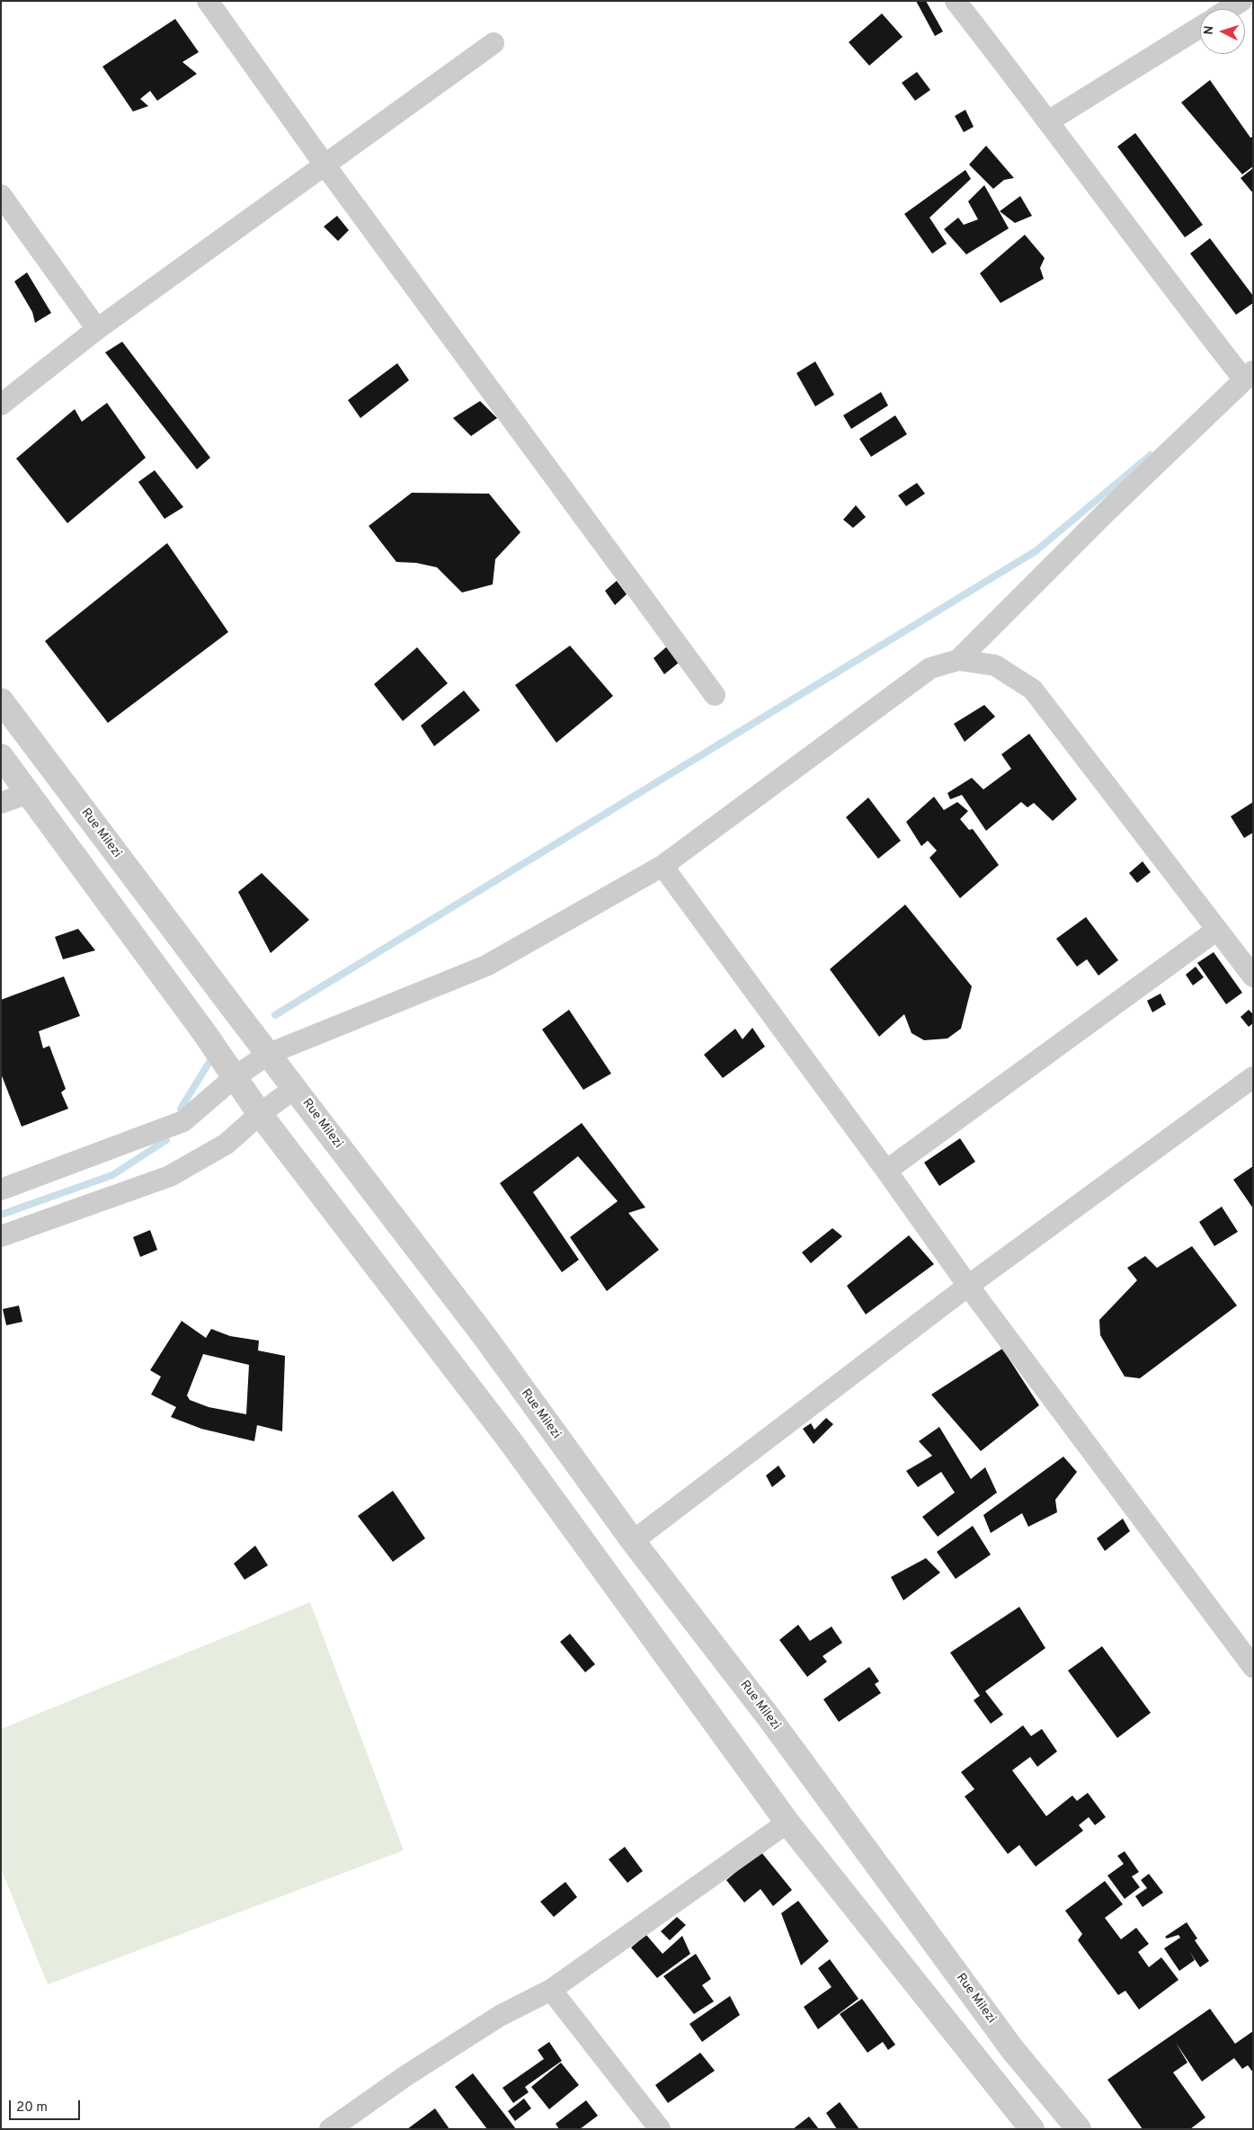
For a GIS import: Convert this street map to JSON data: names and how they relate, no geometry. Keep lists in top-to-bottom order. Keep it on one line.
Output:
{"streets":{"street":["Rue Milezi"]},"scale_bar":"20 m","north":"left"}
